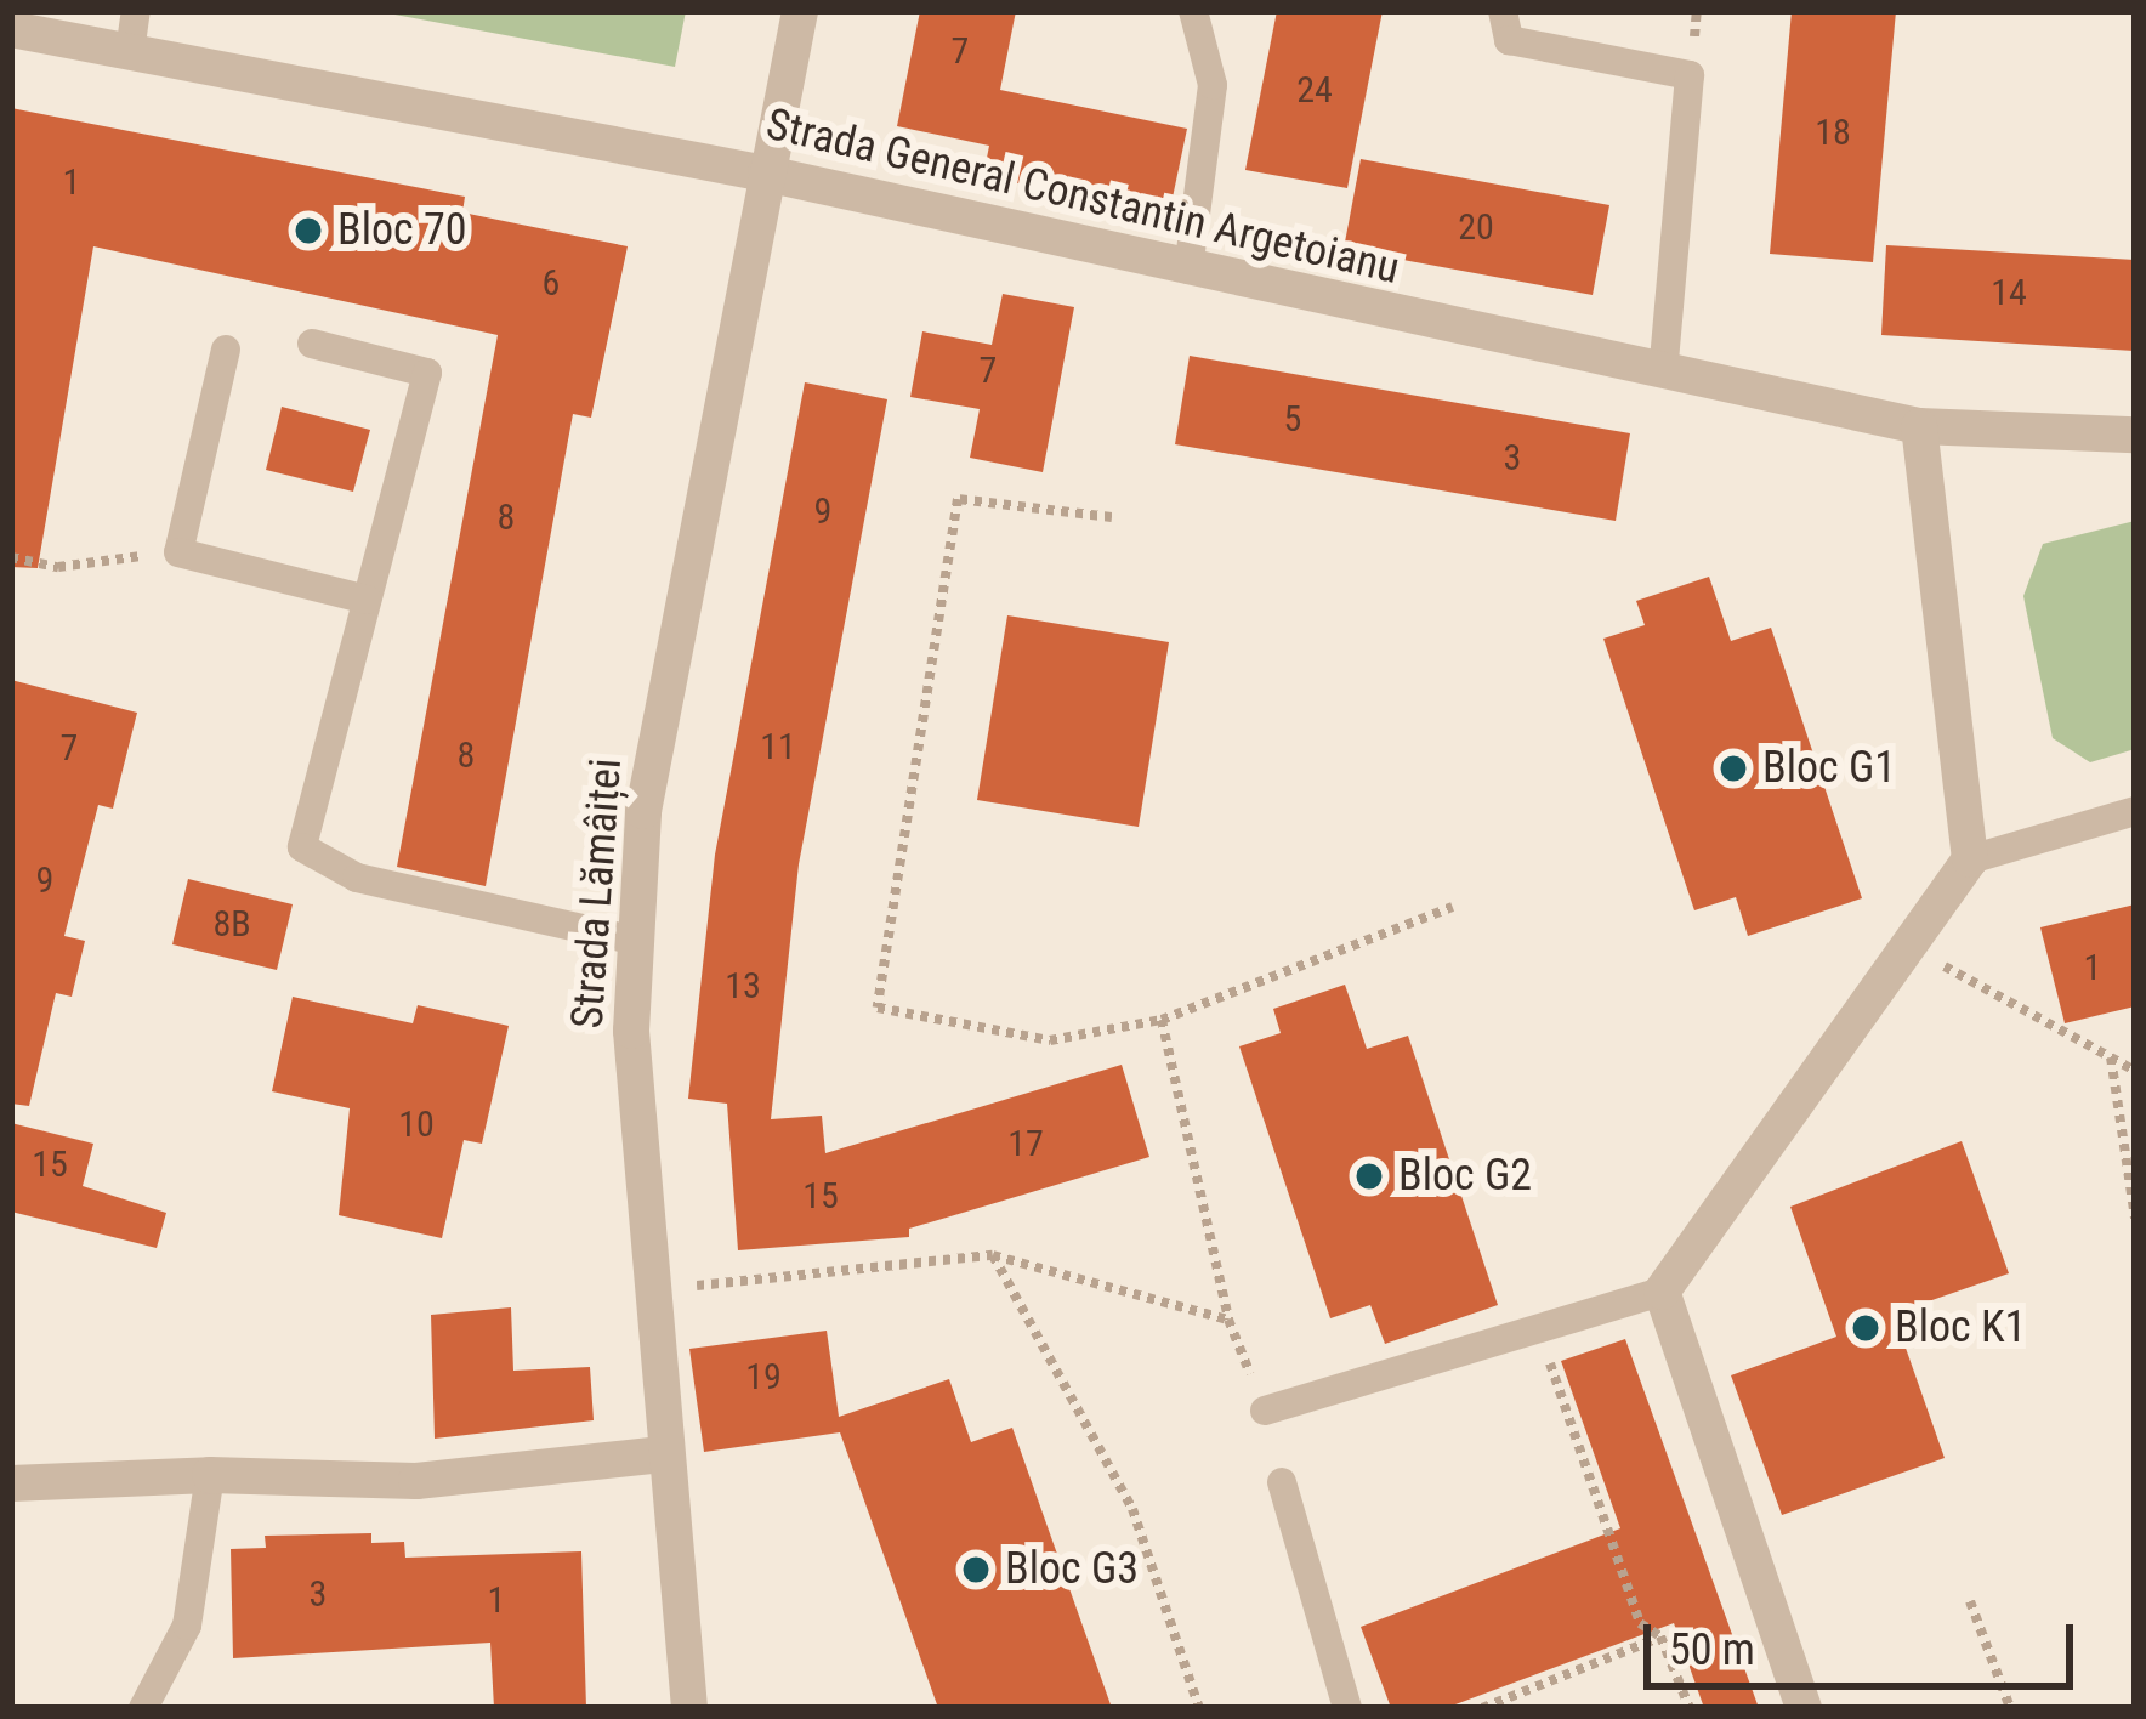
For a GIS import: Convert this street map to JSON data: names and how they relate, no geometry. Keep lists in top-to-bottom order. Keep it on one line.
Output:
{"streets":{"street":["Strada General Constantin Argetoianu","Strada Lămâiței"]},"crossings":[["Strada General Constantin Argetoianu","Strada Lămâiței"]],"places":["Bloc 70","Bloc G1","Bloc G2","Bloc K1","Bloc G3"],"house_numbers":["7","24","18","1","20","6","14","7","5","3","9","8","11","7","8","9","8B","1","13","10","17","15","15","19","3","1"],"scale_bar":"50 m"}
